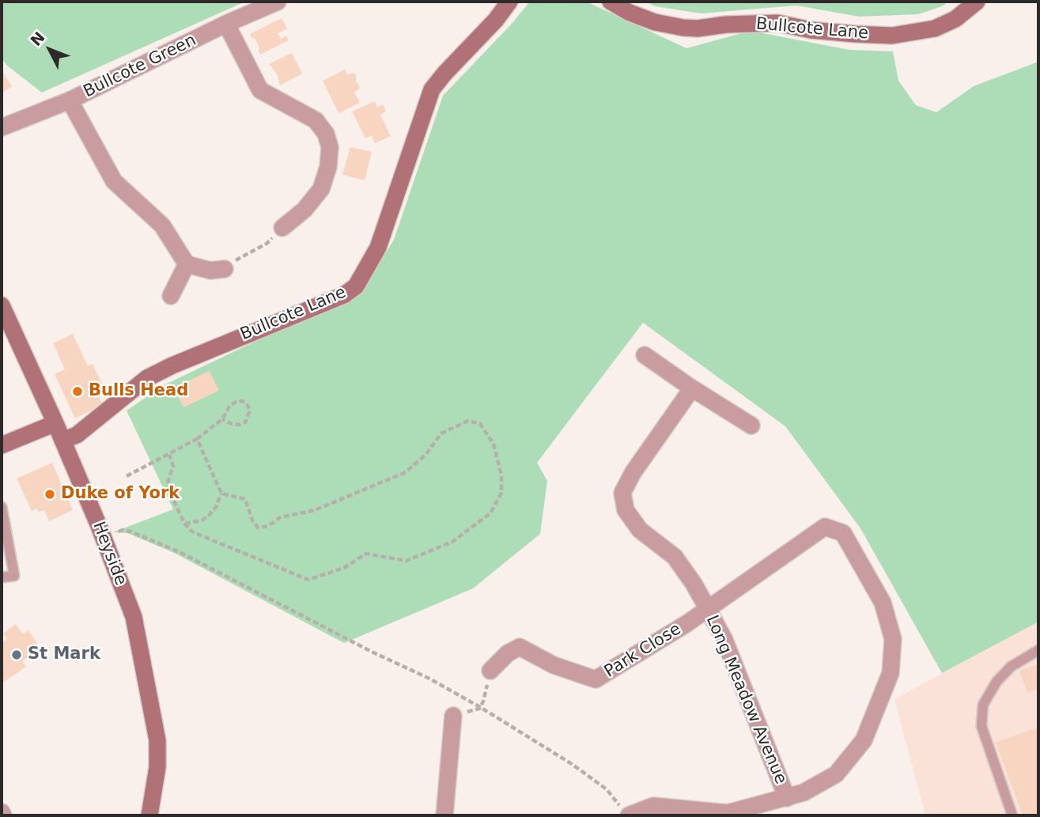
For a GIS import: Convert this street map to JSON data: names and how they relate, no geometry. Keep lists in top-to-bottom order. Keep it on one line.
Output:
{"streets":{"street":["Bullcote Lane","Bullcote Green","Heyside","Park Close","Long Meadow Avenue"]},"crossings":[["Bullcote Lane","Heyside"],["Park Close","Long Meadow Avenue"]],"places":["Bulls Head","Duke of York","St Mark"],"north":"top left"}
